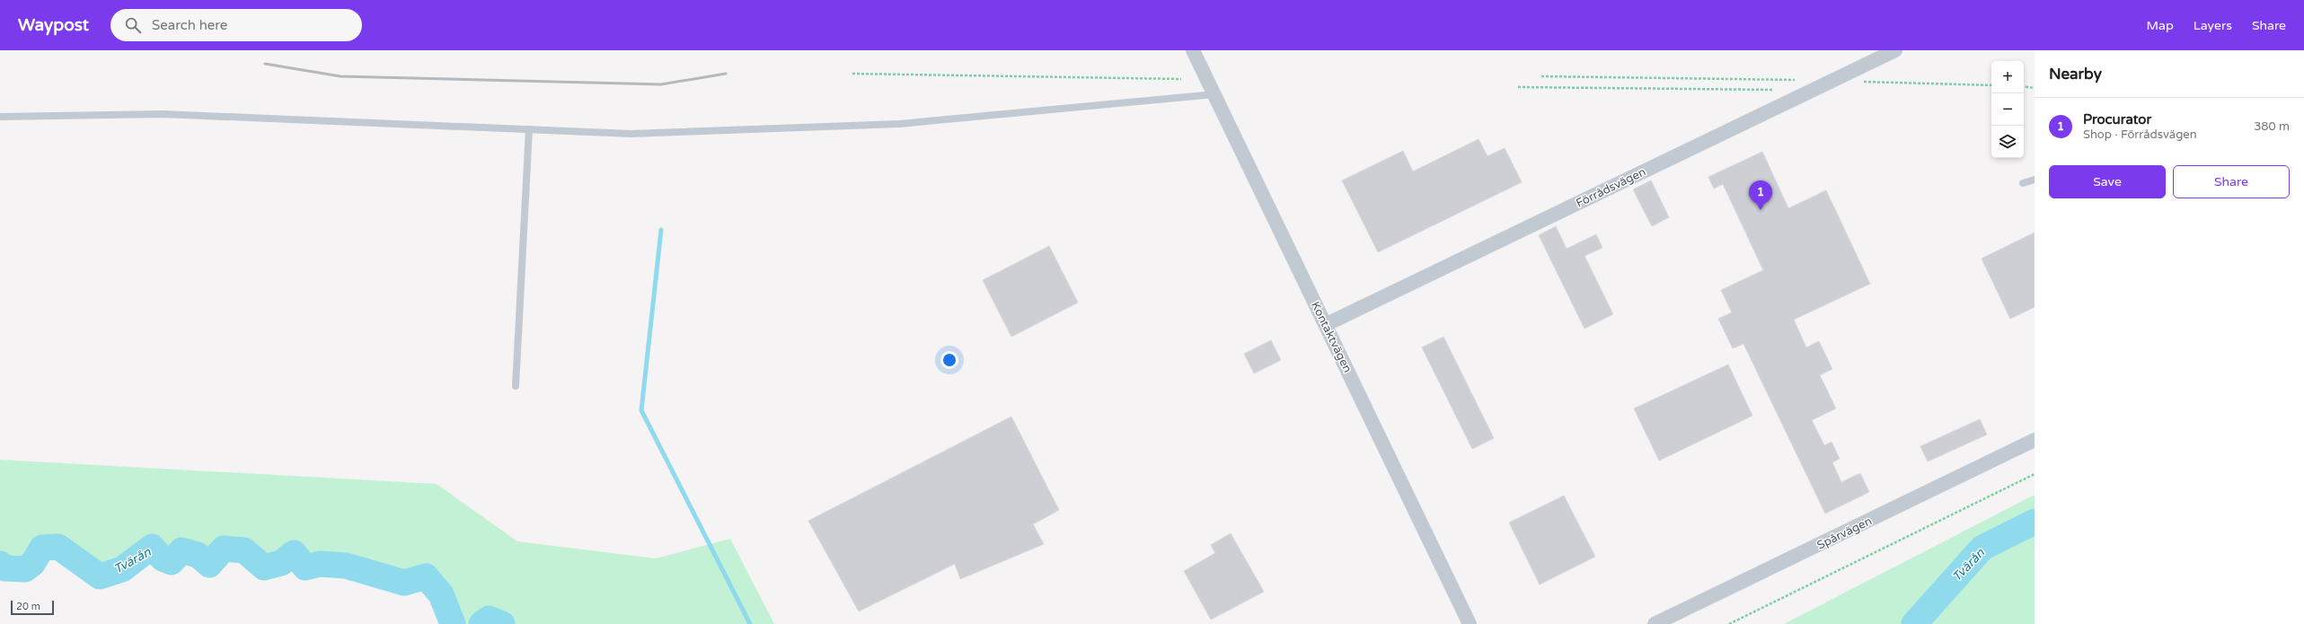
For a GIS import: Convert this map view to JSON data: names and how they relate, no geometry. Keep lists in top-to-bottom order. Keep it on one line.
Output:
{"streets":{"street":["Förrådsvägen","Kontaktvägen","Spårvägen"]},"crossings":[["Förrådsvägen","Kontaktvägen"]],"water":["Tvärån"],"scale_bar":"20 m","page":{"header":"Waypost","search":"Search here","nav":["Map","Layers","Share"],"heading":"Nearby","map_buttons":["+","−"],"list":[{"mark":"1","name":"Procurator","note":"Shop · Förrådsvägen","value":"380 m"}],"buttons":["Save","Share"],"pins":"1","scale":"20 m"}}
